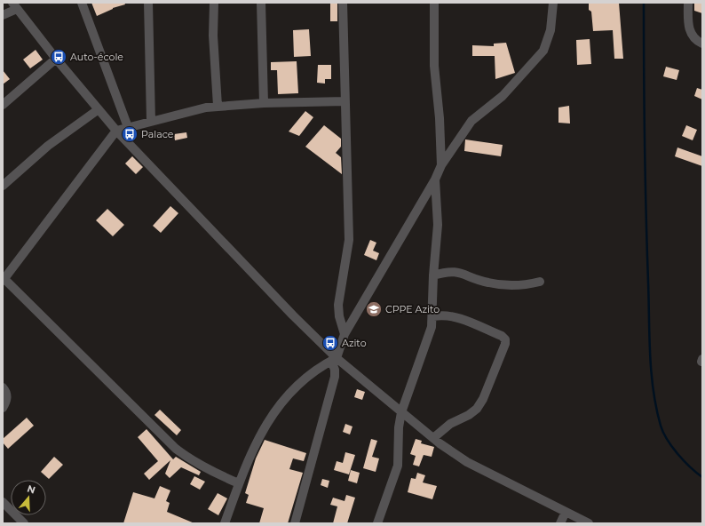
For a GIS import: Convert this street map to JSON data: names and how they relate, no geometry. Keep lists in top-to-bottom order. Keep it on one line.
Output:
{"places":{"bus stop":["Auto-école","Palace","Azito"],"school or university":["CPPE Azito"]},"north":"top"}
